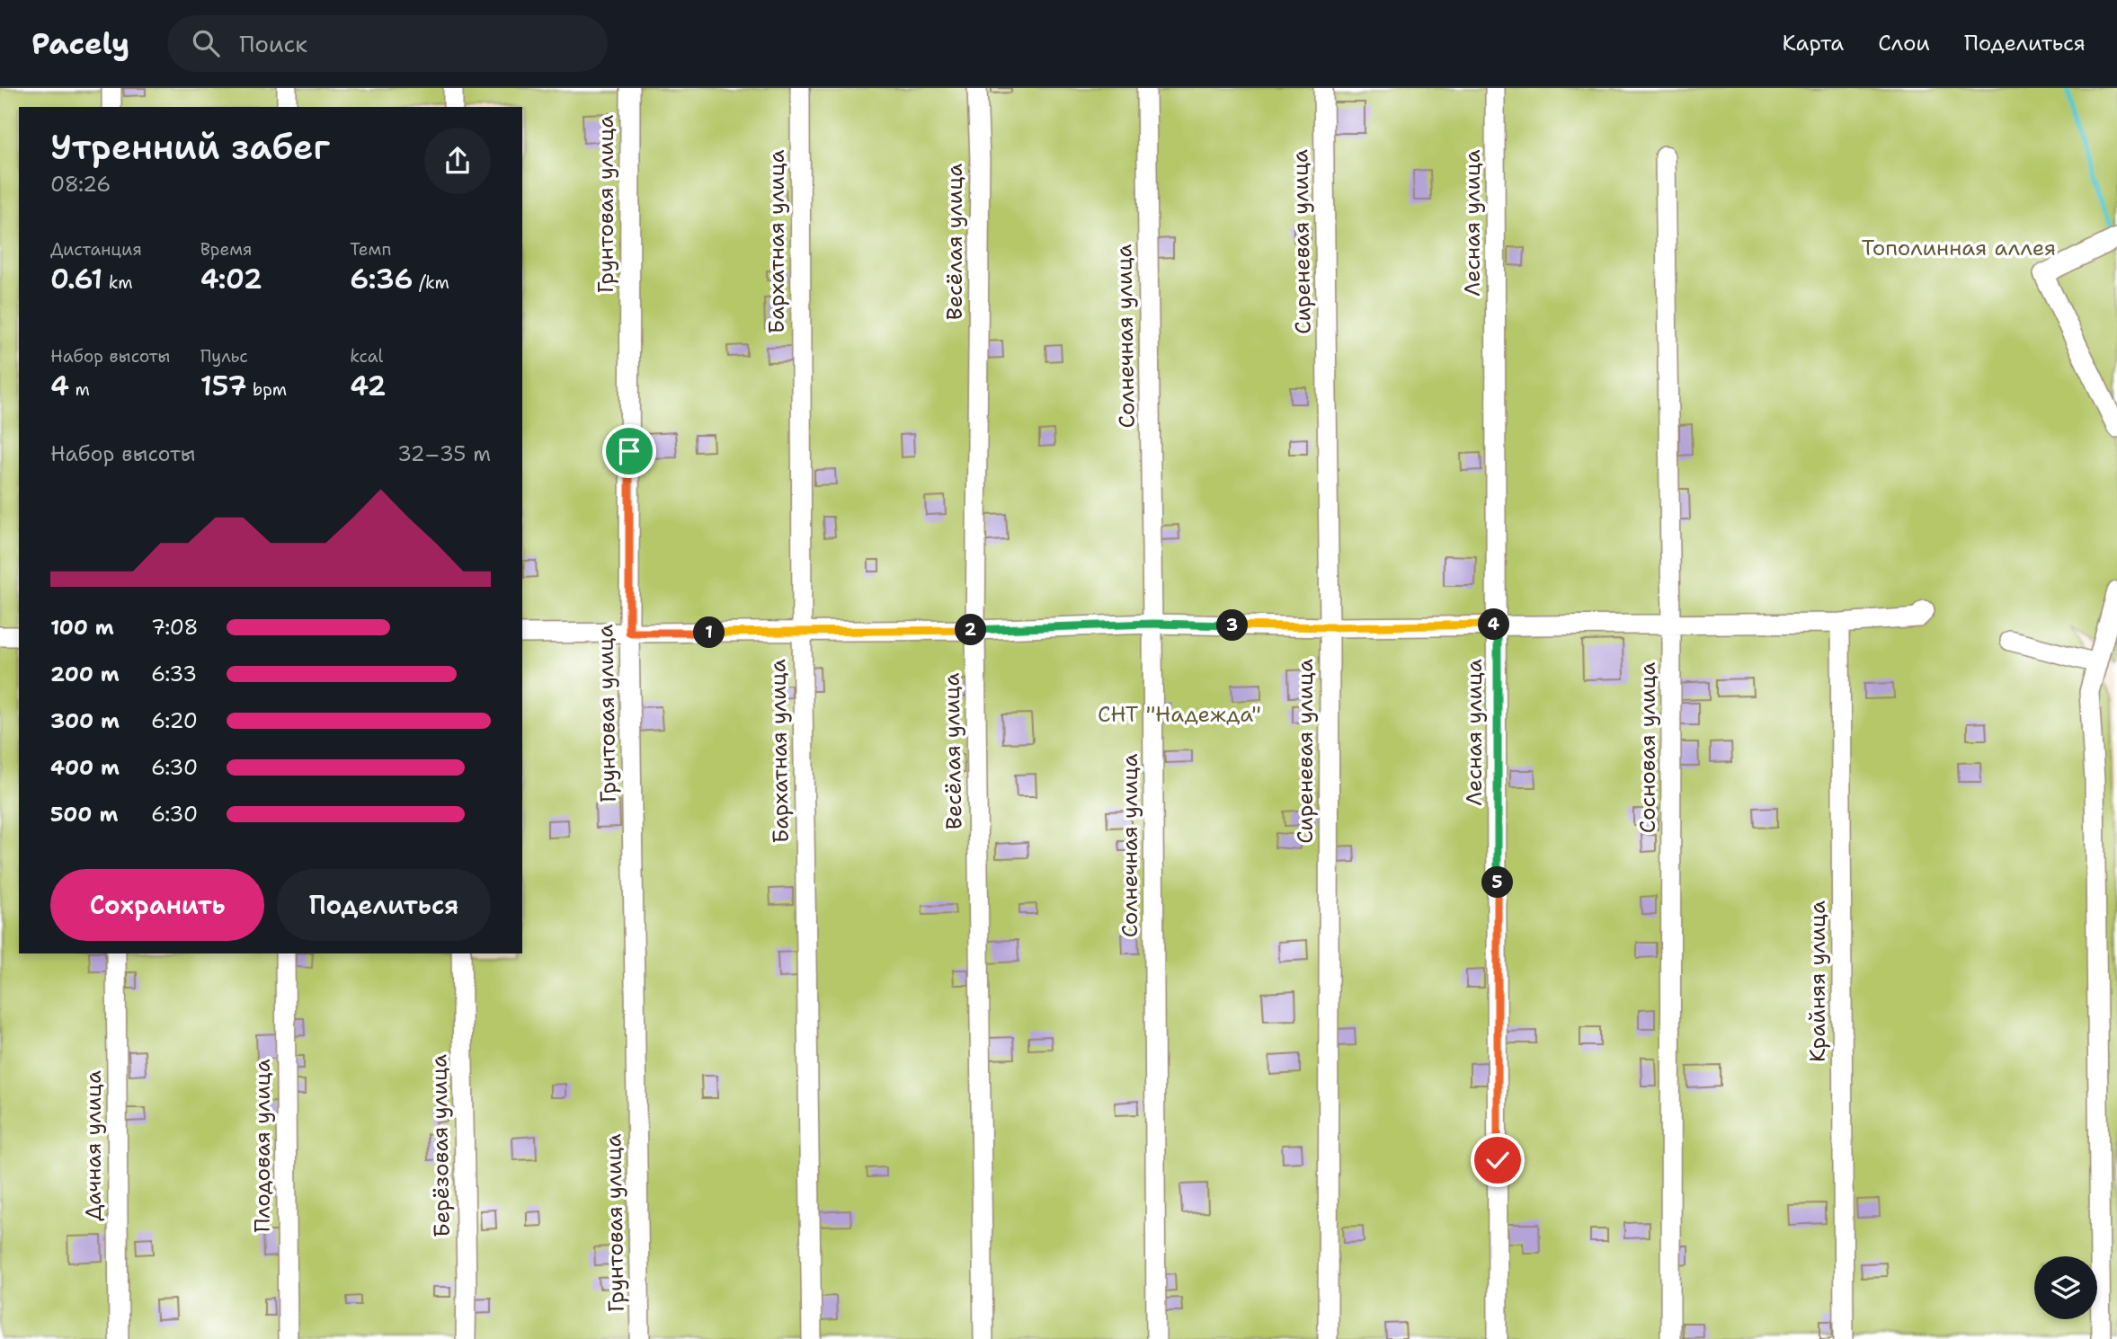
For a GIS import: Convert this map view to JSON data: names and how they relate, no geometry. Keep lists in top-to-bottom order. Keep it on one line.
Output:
{"streets":{"street":["Грунтовая улица","Лесная улица","Бархатная улица","Весёлая улица","Сиреневая улица","Солнечная улица","Сосновая улица","Крайняя улица","Дачная улица","Плодовая улица","Берёзовая улица"]},"parks":["Тополинная аллея","СНТ \"Надежда\""],"page":{"header":"Pacely","search":"Поиск","nav":["Карта","Слои","Поделиться"],"heading":["Утренний забег","08:26"],"stats":[["Дистанция","0.61 km"],["Время","4:02"],["Темп","6:36 /km"],["Набор высоты","4 m"],["Пульс","157 bpm"],["kcal","42"]],"chart":["Набор высоты","32–35 m"],"list":[{"name":"100 m","note":"7:08"},{"name":"200 m","note":"6:33"},{"name":"300 m","note":"6:20"},{"name":"400 m","note":"6:30"},{"name":"500 m","note":"6:30"}],"pins":["4","3","2","1","5"],"buttons":["Сохранить","Поделиться"]}}
